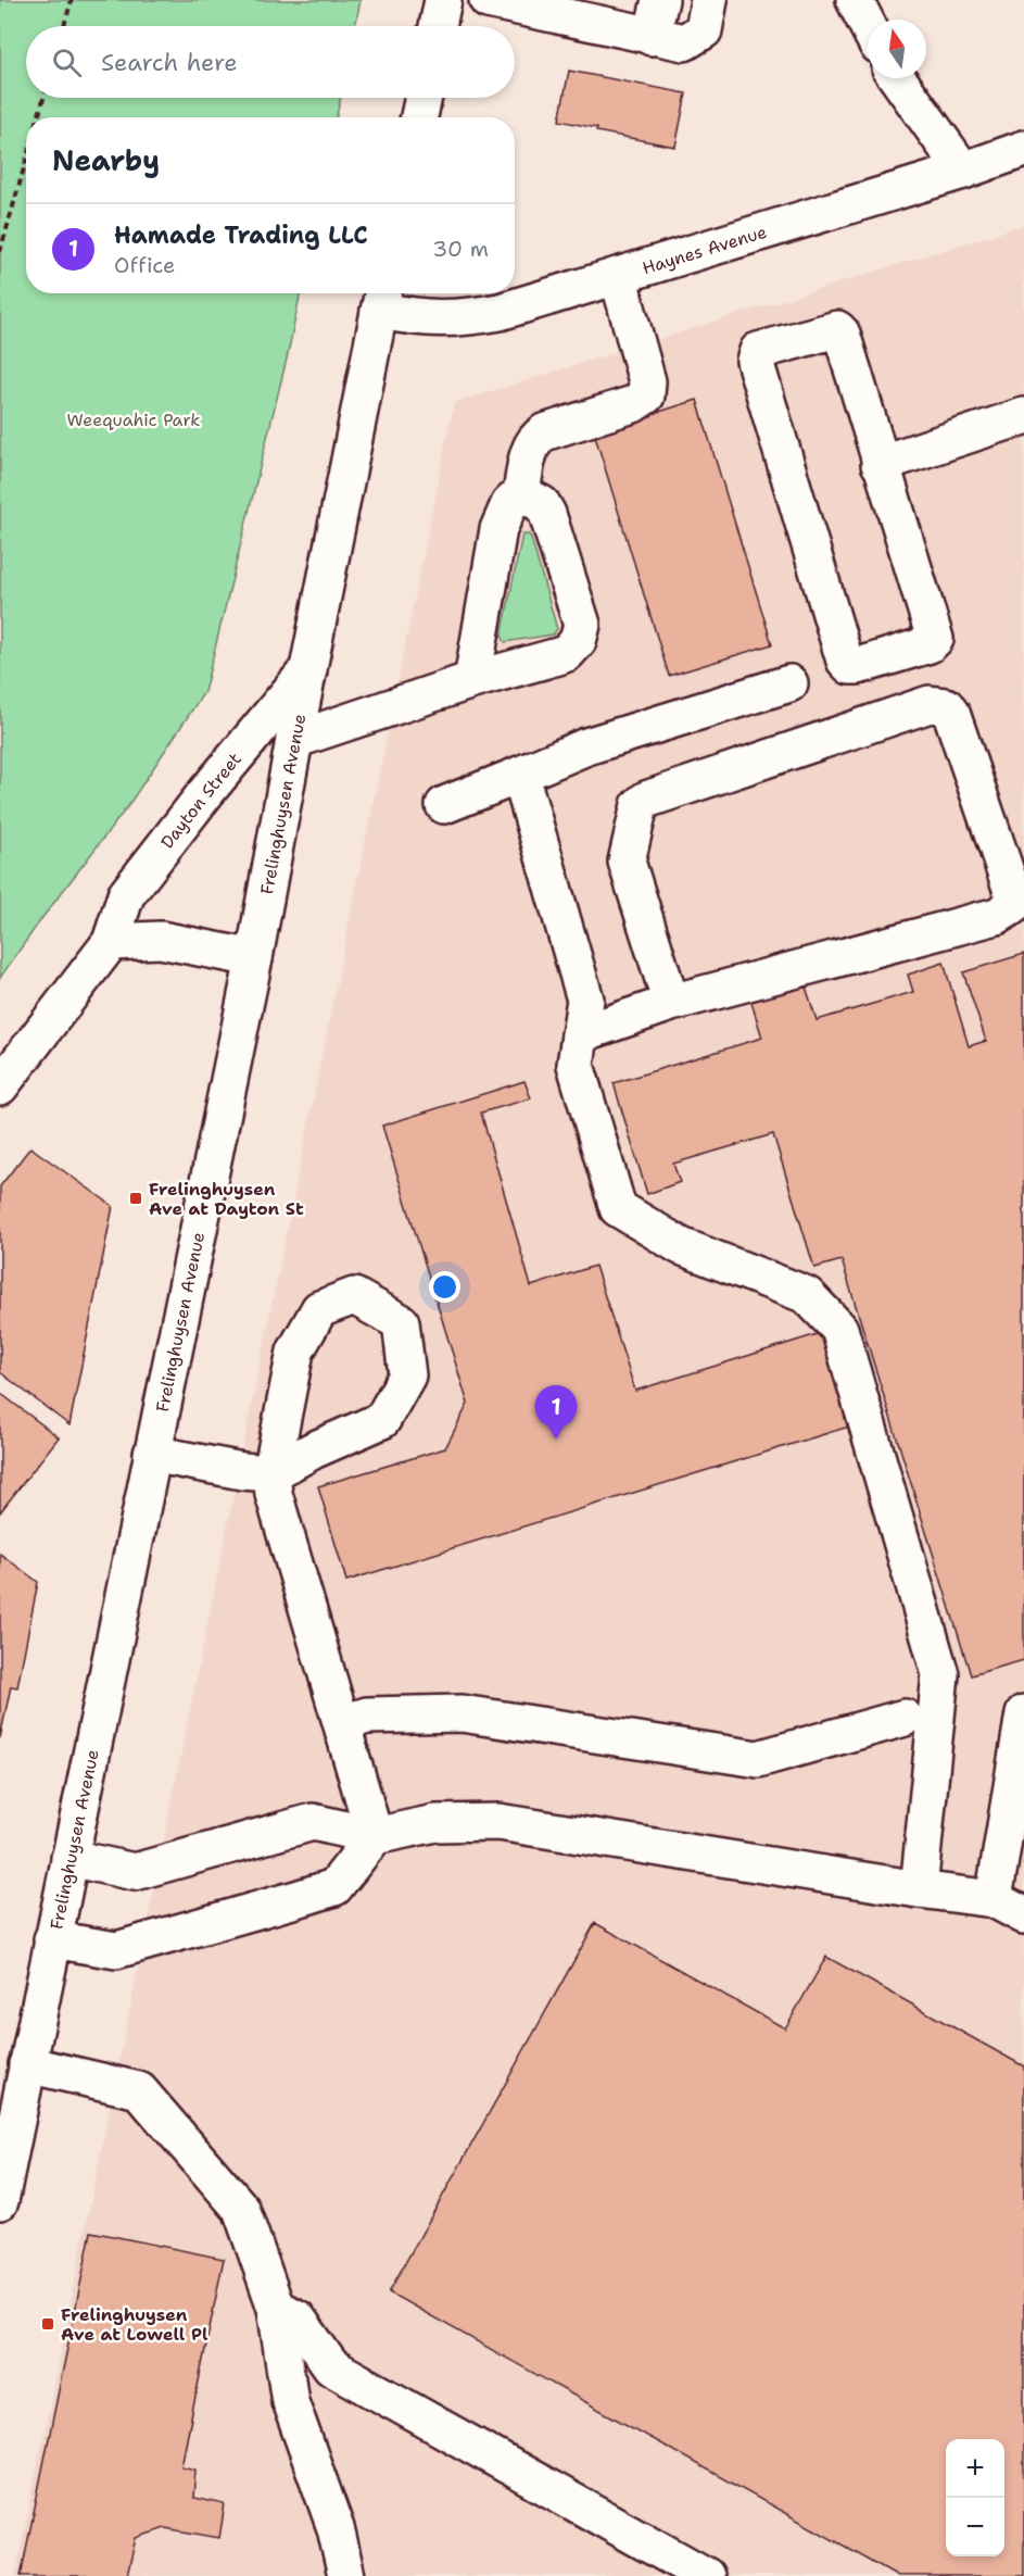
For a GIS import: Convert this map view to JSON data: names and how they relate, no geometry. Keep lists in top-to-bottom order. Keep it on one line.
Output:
{"streets":{"main road":["Haynes Avenue","Dayton Street","Frelinghuysen Avenue"]},"crossings":[["Haynes Avenue","Frelinghuysen Avenue"],["Dayton Street","Frelinghuysen Avenue"]],"parks":["Weequahic Park"],"places":{"transit":["Frelinghuysen Ave at Dayton St","Frelinghuysen Ave at Lowell Pl"]},"north":"top","page":{"search":"Search here","heading":"Nearby","list":[{"mark":"1","name":"Hamade Trading LLC","note":"Office","value":"30 m"}],"pins":"1","map_buttons":["+","−"]}}
